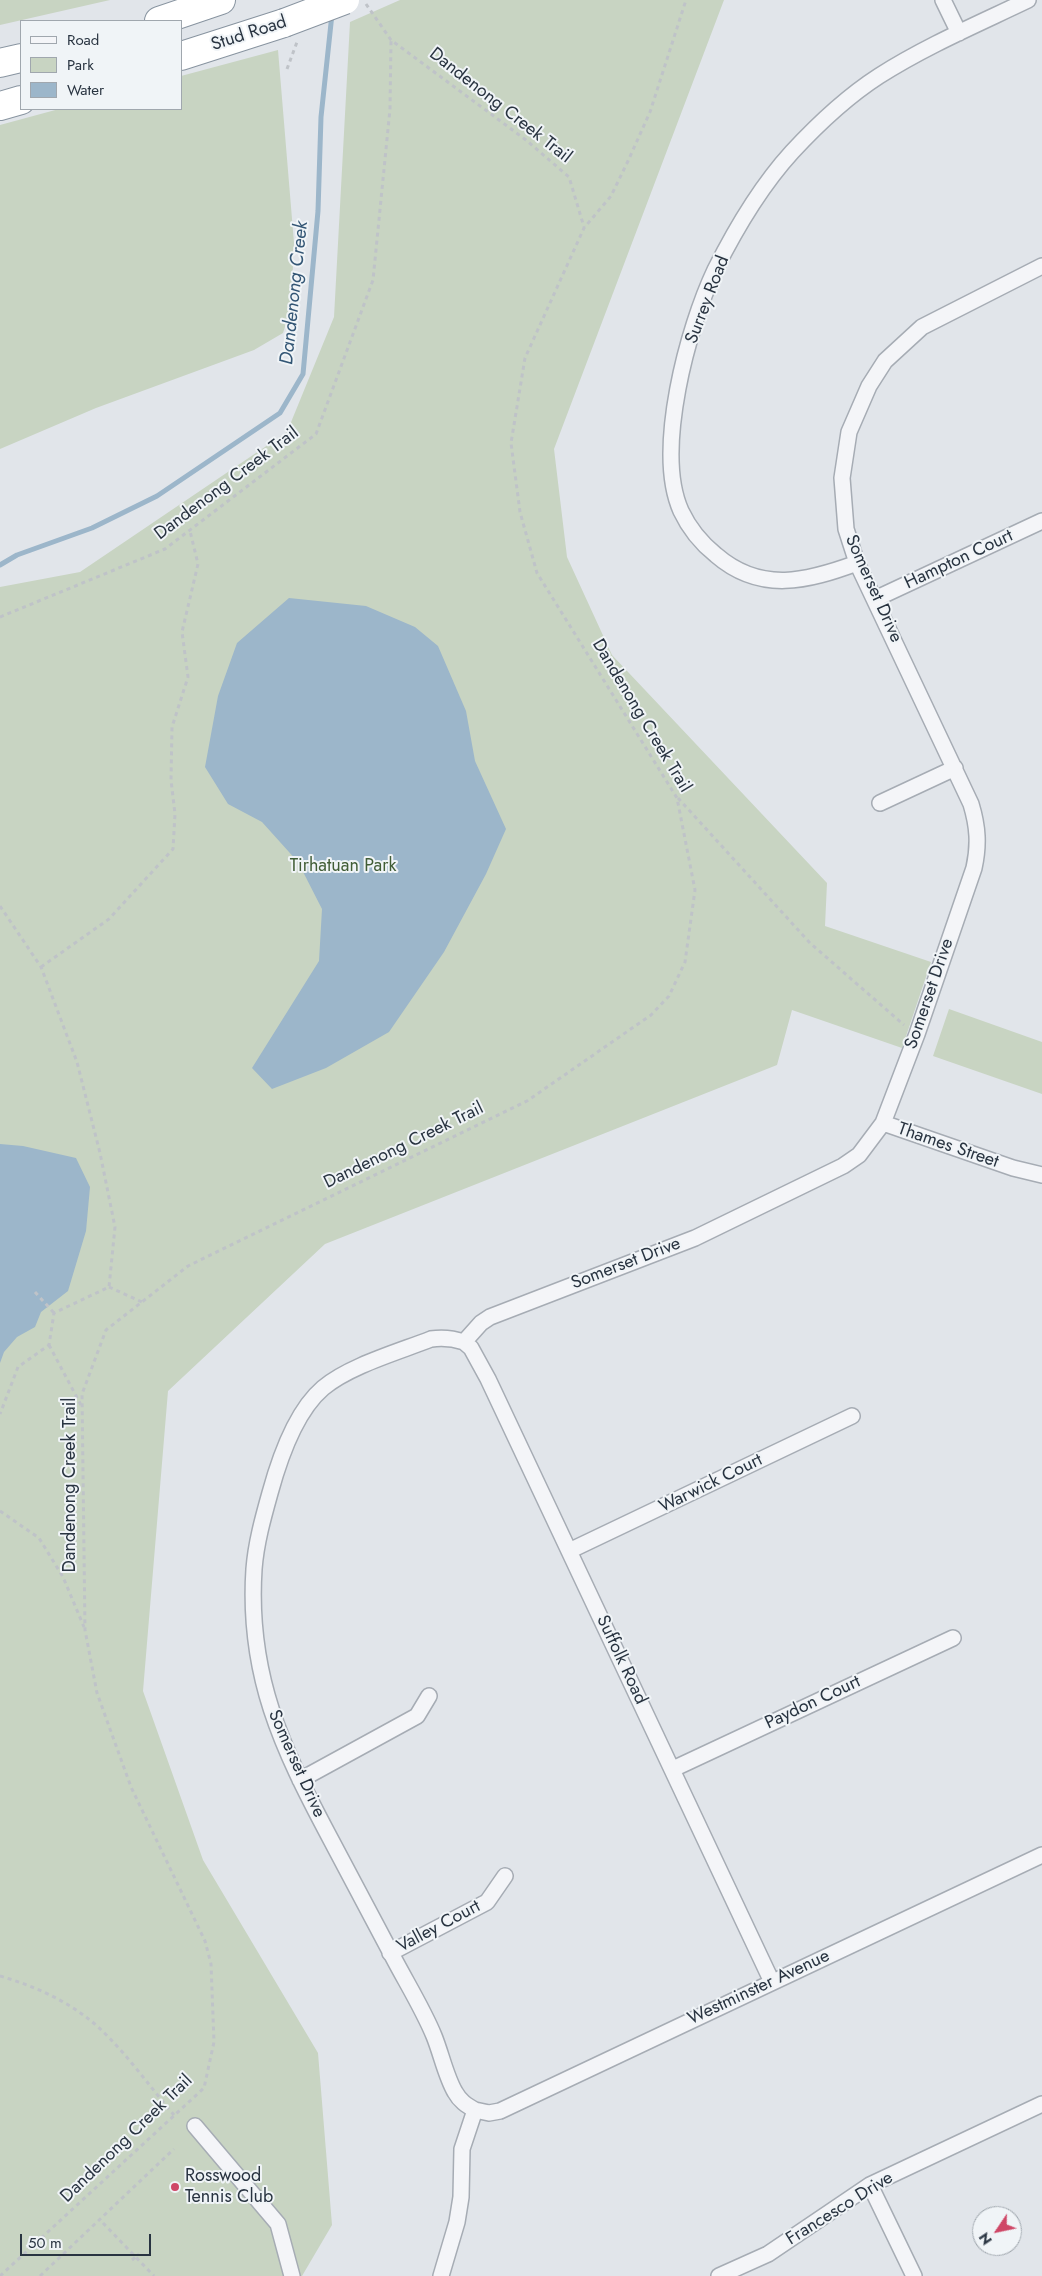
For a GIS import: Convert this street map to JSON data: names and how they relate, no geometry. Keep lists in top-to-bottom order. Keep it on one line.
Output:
{"streets":{"highway":["Stud Road"],"street":["Surrey Road","Hampton Court","Somerset Drive","Thames Street","Warwick Court","Suffolk Road","Paydon Court","Valley Court","Westminster Avenue","Francesco Drive"],"path":["Dandenong Creek Trail"]},"crossings":[["Surrey Road","Somerset Drive"],["Hampton Court","Somerset Drive"],["Somerset Drive","Thames Street"],["Somerset Drive","Suffolk Road"],["Somerset Drive","Valley Court"],["Somerset Drive","Westminster Avenue"],["Warwick Court","Suffolk Road"],["Suffolk Road","Paydon Court"],["Suffolk Road","Westminster Avenue"]],"water":["Dandenong Creek"],"parks":["Tirhatuan Park"],"places":["Rosswood Tennis Club"],"legend":["Road","Park","Water"],"scale_bar":"50 m","north":"bottom left"}
